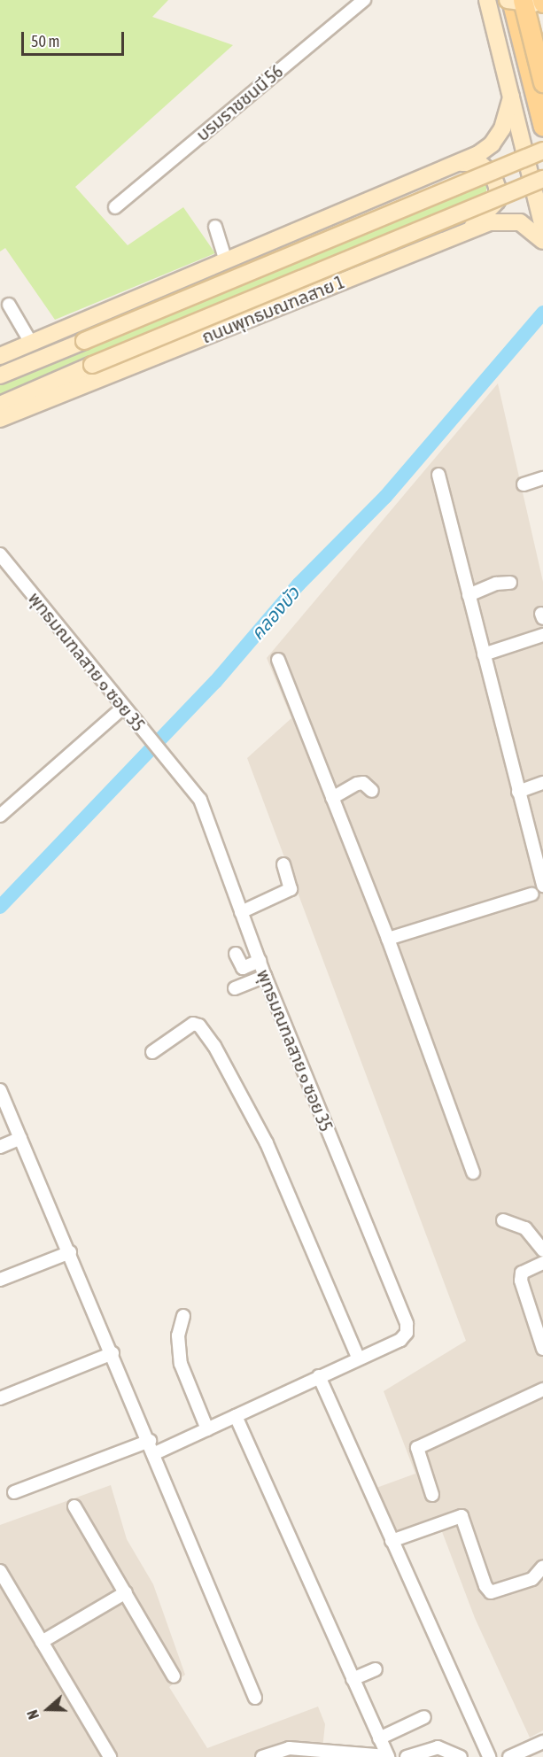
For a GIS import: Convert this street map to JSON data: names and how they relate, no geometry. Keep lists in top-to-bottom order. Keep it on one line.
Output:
{"streets":{"main road":["ถนนพุทธมณฑลสาย 1"],"street":["บรมราชชนนี 56","พุทธมณฑลสาย ๑ ซอย 35"]},"water":["คลองบัว"],"scale_bar":"50 m","north":"left"}
